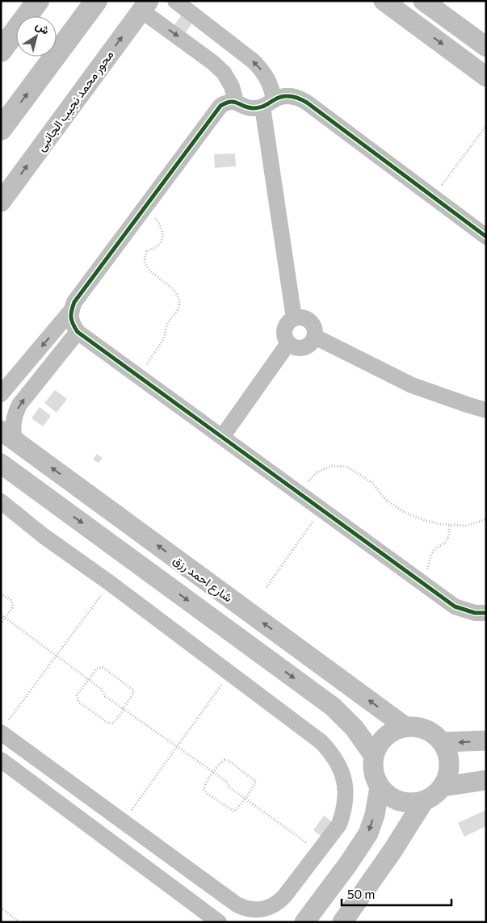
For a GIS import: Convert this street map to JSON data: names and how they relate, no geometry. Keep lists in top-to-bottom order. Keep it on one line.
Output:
{"streets":{"street":["محور محمد نجيب الجانبى","شارع احمد رزق"]},"scale_bar":"50 m","north":"top right"}
